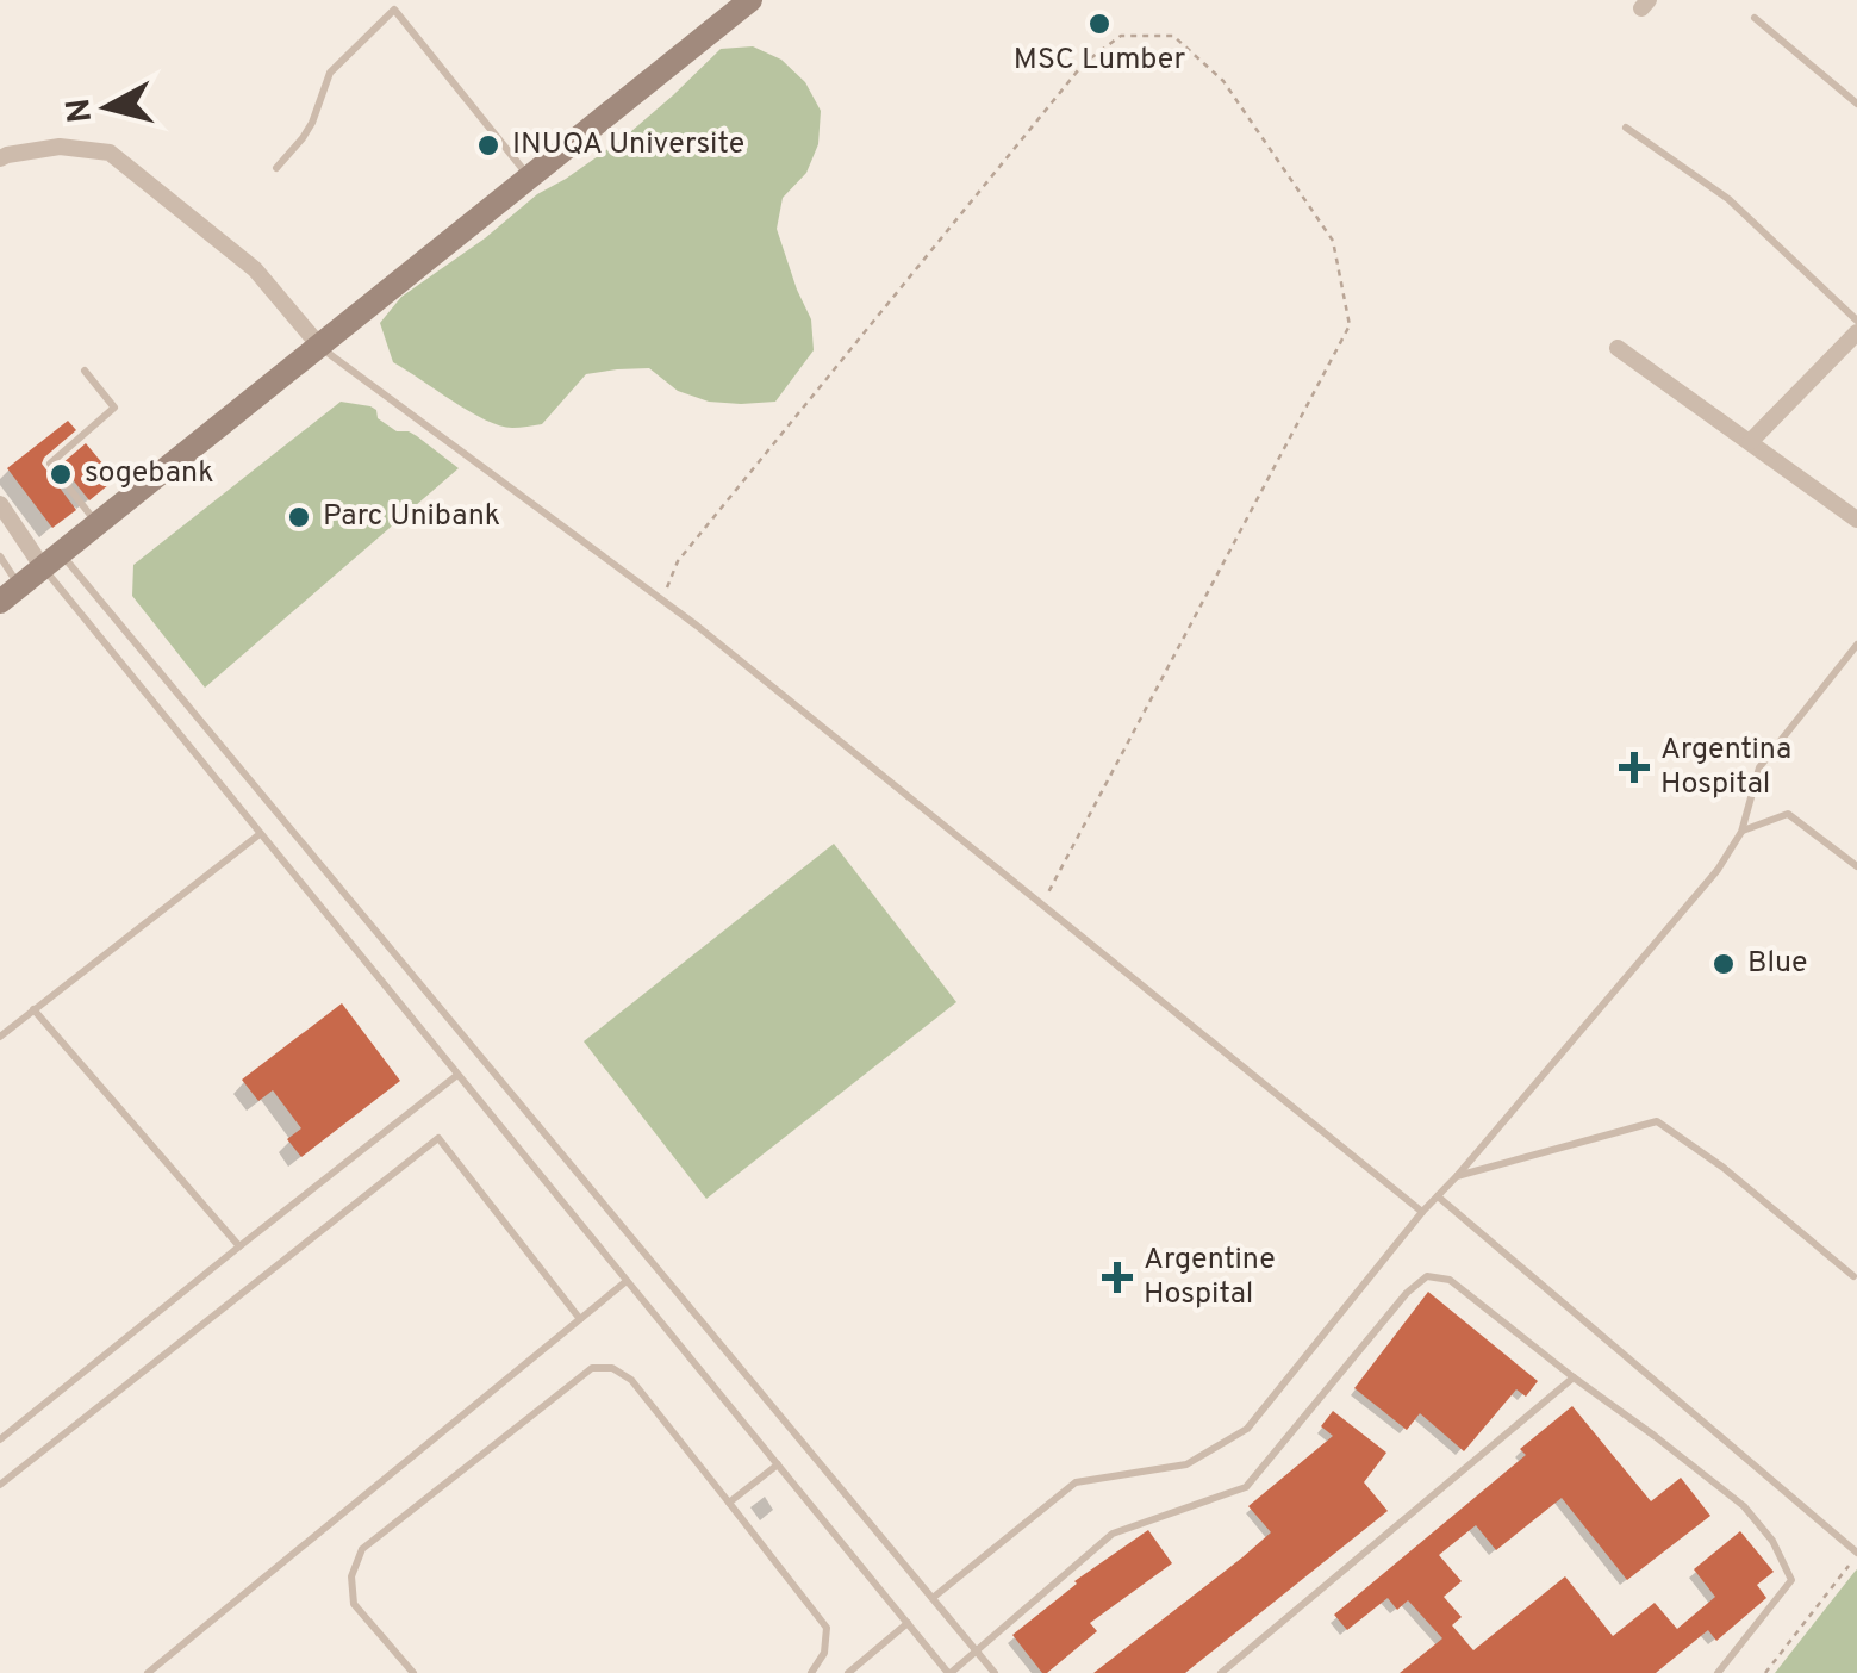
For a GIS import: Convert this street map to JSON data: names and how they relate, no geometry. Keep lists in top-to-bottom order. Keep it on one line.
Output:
{"places":{"other":["MSC Lumber","INUQA Universite","sogebank","Parc Unibank","Blue"],"health":["Argentina Hospital","Argentine Hospital"]},"north":"left"}
